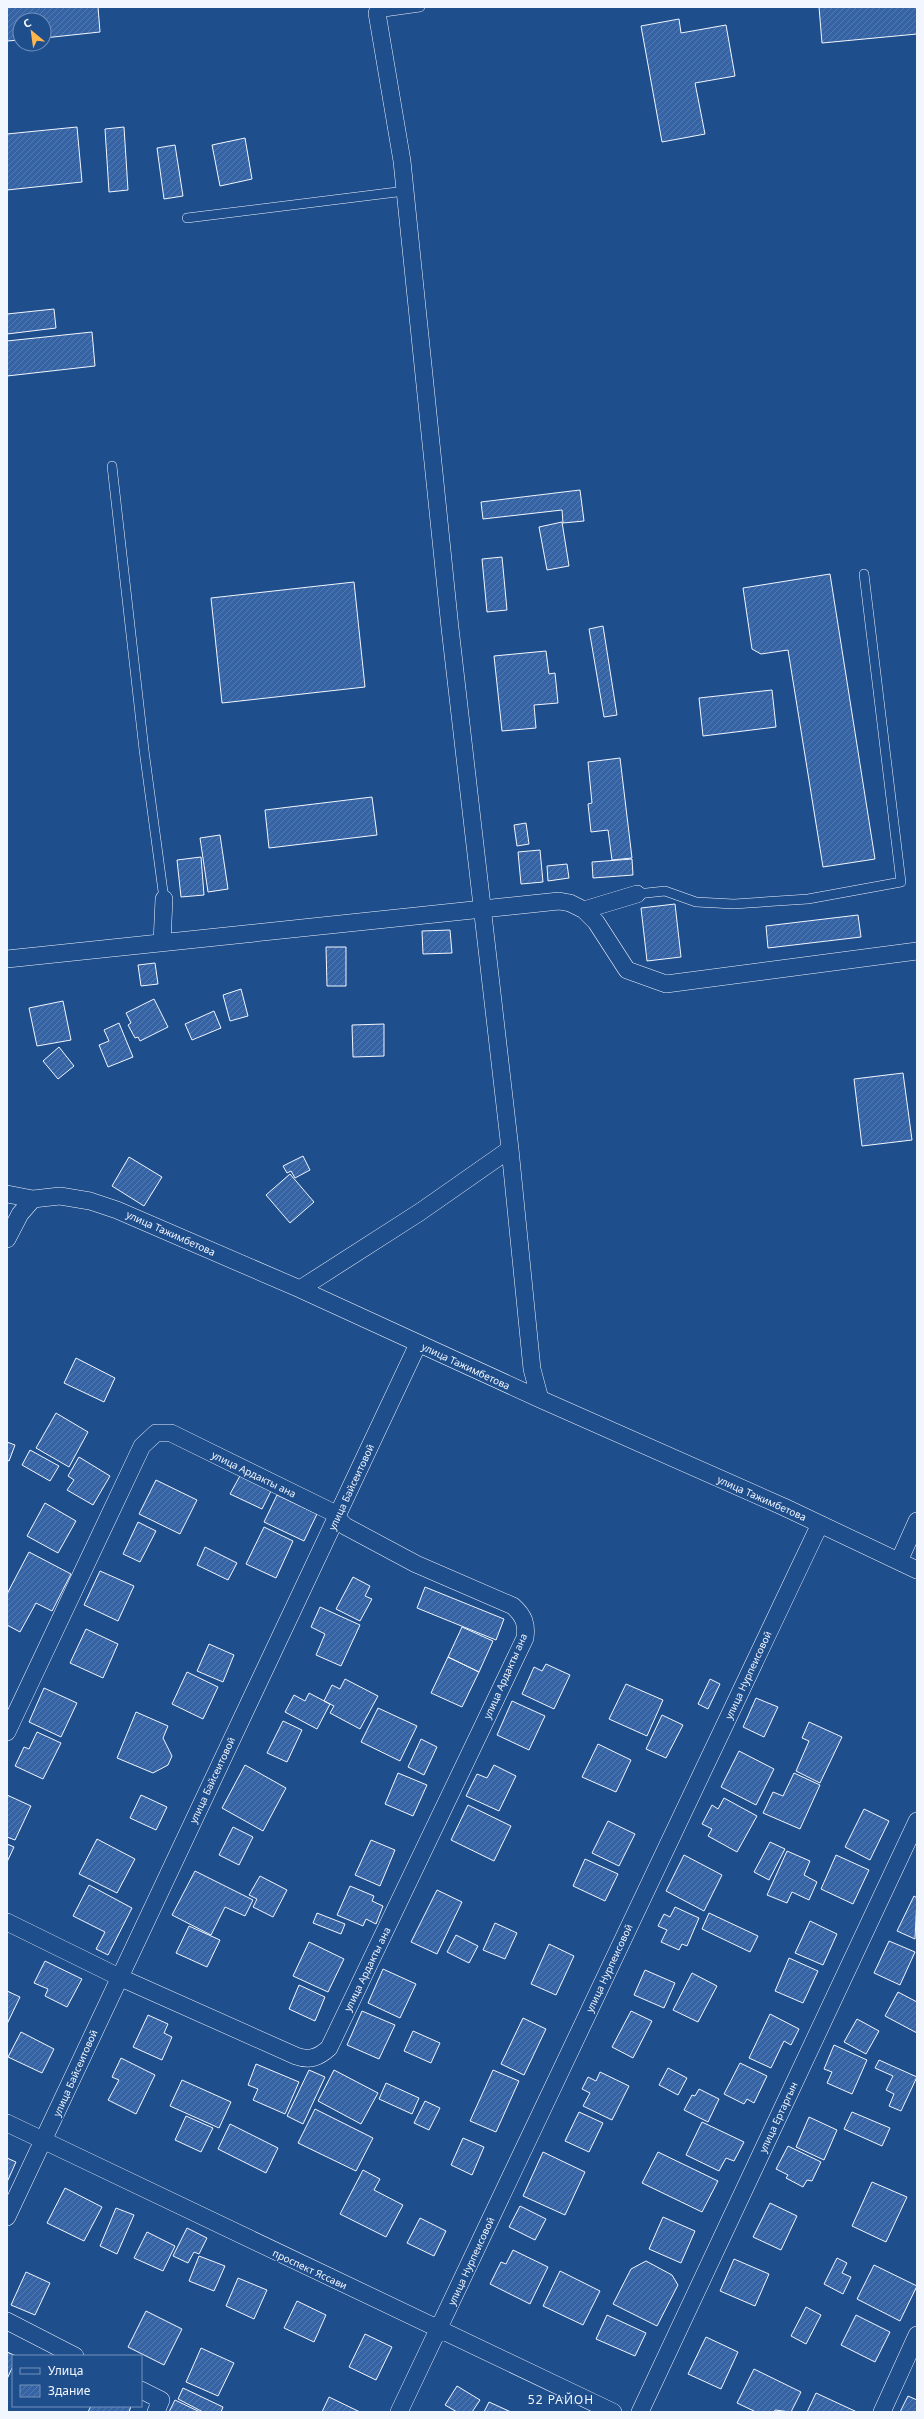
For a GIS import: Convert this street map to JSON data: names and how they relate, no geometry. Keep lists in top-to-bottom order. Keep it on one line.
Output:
{"streets":{"street":["улица Тажимбетова","улица Ардакты ана","улица Байсеитовой","улица Нурпеисовой","улица Ертаргын","проспект Яссави"]},"crossings":[["улица Тажимбетова","улица Байсеитовой"],["улица Тажимбетова","улица Нурпеисовой"],["улица Ардакты ана","улица Байсеитовой"],["улица Байсеитовой","проспект Яссави"],["улица Нурпеисовой","проспект Яссави"]],"districts":["52 РАЙОН"],"legend":["Улица","Здание"],"north":"top left"}
